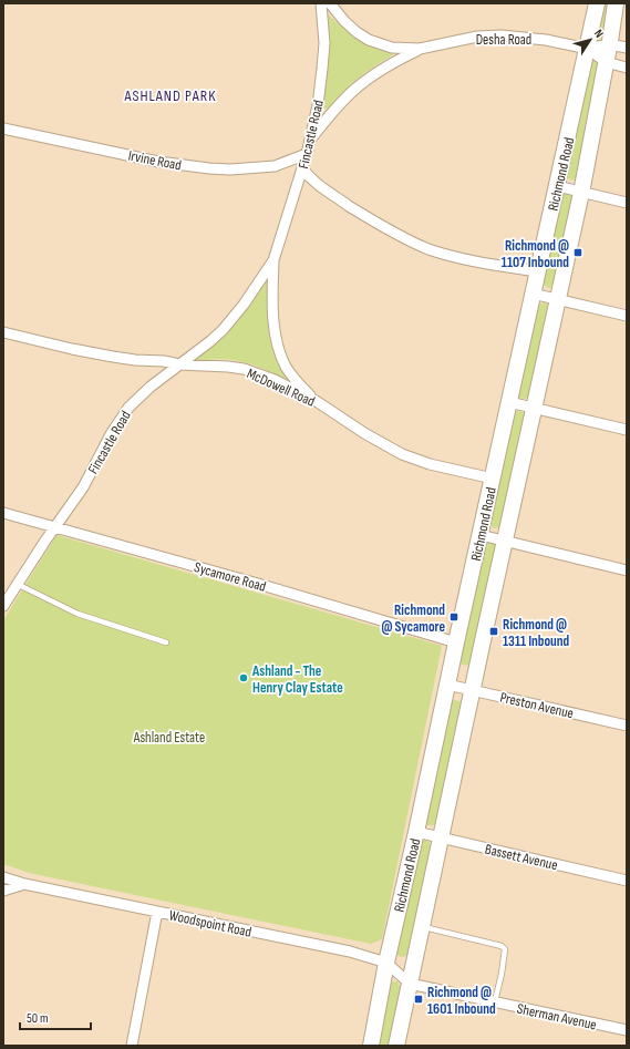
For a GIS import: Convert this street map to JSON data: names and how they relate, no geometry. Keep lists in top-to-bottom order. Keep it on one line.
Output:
{"streets":{"main road":["Richmond Road"],"street":["Desha Road","Fincastle Road","Irvine Road","McDowell Road","Sycamore Road","Preston Avenue","Bassett Avenue","Woodspoint Road","Sherman Avenue"]},"crossings":[["Desha Road","Fincastle Road"],["Desha Road","Richmond Road"],["Fincastle Road","Irvine Road"],["Fincastle Road","McDowell Road"],["Fincastle Road","Sycamore Road"],["Richmond Road","McDowell Road"],["Richmond Road","Sycamore Road"],["Richmond Road","Preston Avenue"],["Richmond Road","Bassett Avenue"],["Richmond Road","Woodspoint Road"],["Richmond Road","Sherman Avenue"],["Woodspoint Road","Sherman Avenue"]],"districts":["ASHLAND PARK"],"parks":["Ashland Estate"],"places":{"transit":["Richmond @ 1107 Inbound","Richmond @ Sycamore","Richmond @ 1311 Inbound","Richmond @ 1601 Inbound"],"other":["Ashland - The Henry Clay Estate"]},"scale_bar":"50 m","north":"top right"}
